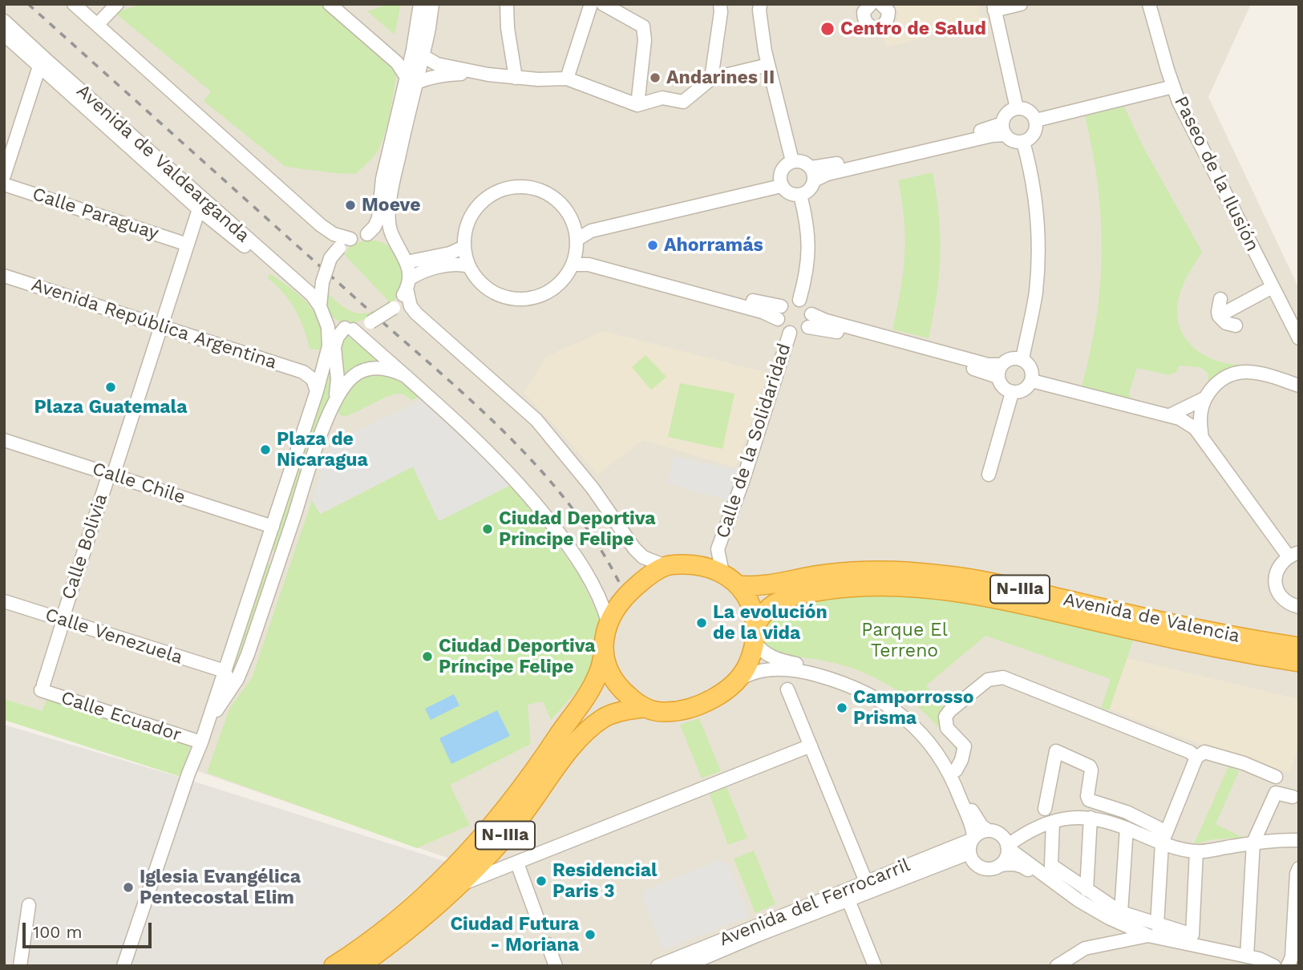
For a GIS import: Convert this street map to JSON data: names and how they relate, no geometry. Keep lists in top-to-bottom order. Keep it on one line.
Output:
{"streets":{"highway":["N-IIIa","Avenida de Valencia"],"street":["Avenida de Valdearganda","Paseo de la Ilusión","Calle Paraguay","Avenida República Argentina","Calle de la Solidaridad","Calle Chile","Calle Bolivia","Calle Venezuela","Calle Ecuador","Avenida del Ferrocarril"]},"crossings":[["Calle Paraguay","Calle Bolivia"],["Avenida República Argentina","Calle Bolivia"],["Calle de la Solidaridad","N-IIIa"],["Calle de la Solidaridad","Avenida de Valencia"],["Calle Chile","Calle Bolivia"],["Calle Bolivia","Calle Venezuela"],["Calle Bolivia","Calle Ecuador"],["N-IIIa","Avenida de Valencia"]],"parks":["Parque El Terreno"],"places":["Centro de Salud","Andarines II","Moeve","Ahorramás","Plaza Guatemala","Plaza de Nicaragua","Ciudad Deportiva Principe Felipe","La evolución de la vida","Ciudad Deportiva Príncipe Felipe","Camporrosso Prisma","Residencial Paris 3","Iglesia Evangélica Pentecostal Elim","Ciudad Futura - Moriana"],"scale_bar":"100 m"}
